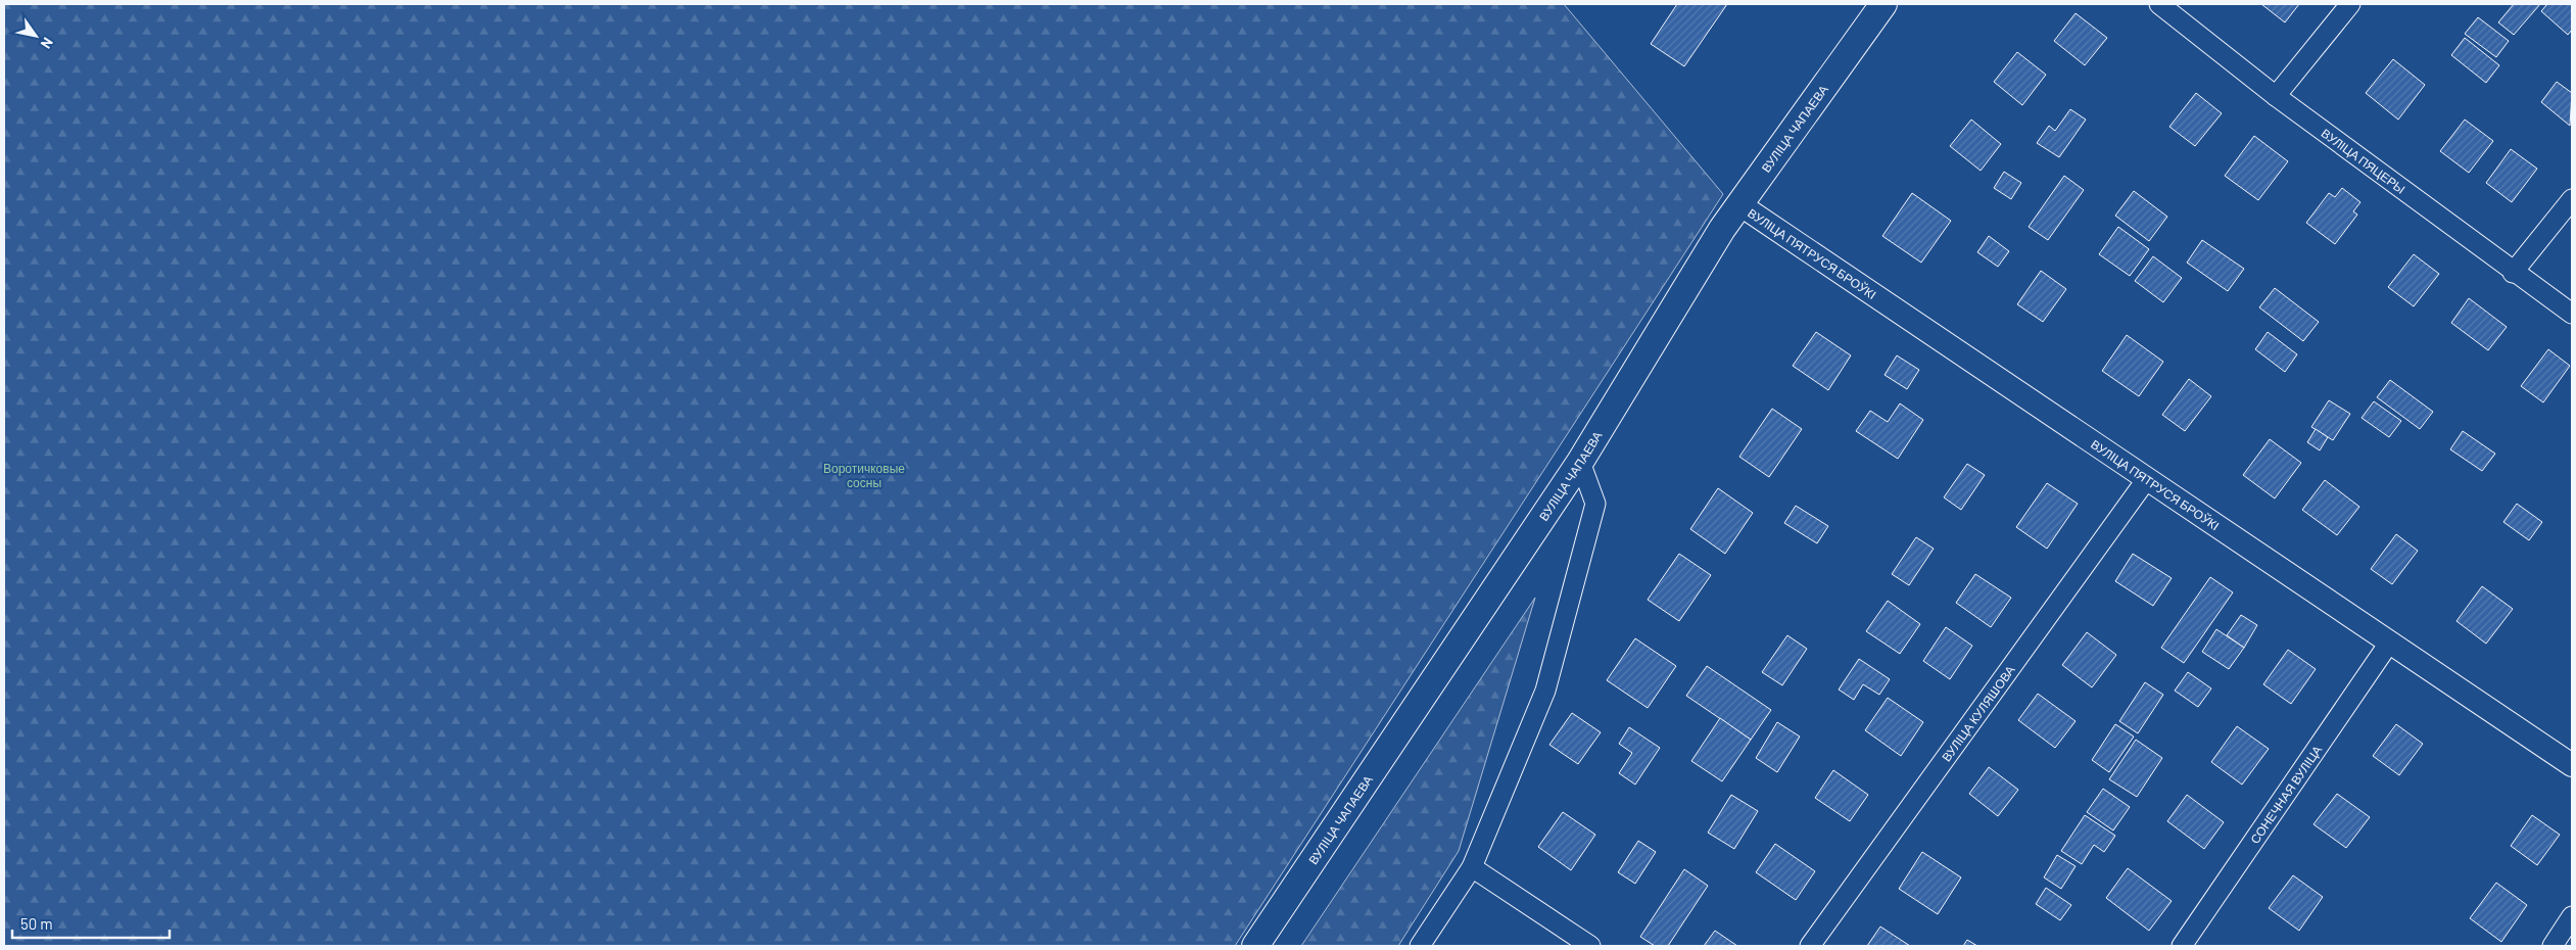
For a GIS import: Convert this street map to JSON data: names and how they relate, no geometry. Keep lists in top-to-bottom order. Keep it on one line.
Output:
{"streets":{"main road":["ВУЛІЦА ЧАПАЕВА"],"street":["ВУЛІЦА ПЯЦЕРЫ","ВУЛІЦА ПЯТРУСЯ БРОЎКІ","ВУЛІЦА КУЛЯШОВА","СОНЕЧНАЯ ВУЛІЦА"]},"crossings":[["ВУЛІЦА ЧАПАЕВА","ВУЛІЦА ПЯТРУСЯ БРОЎКІ"],["ВУЛІЦА ПЯТРУСЯ БРОЎКІ","ВУЛІЦА КУЛЯШОВА"],["ВУЛІЦА ПЯТРУСЯ БРОЎКІ","СОНЕЧНАЯ ВУЛІЦА"]],"parks":["Воротичковые сосны"],"scale_bar":"50 m","north":"bottom right"}
